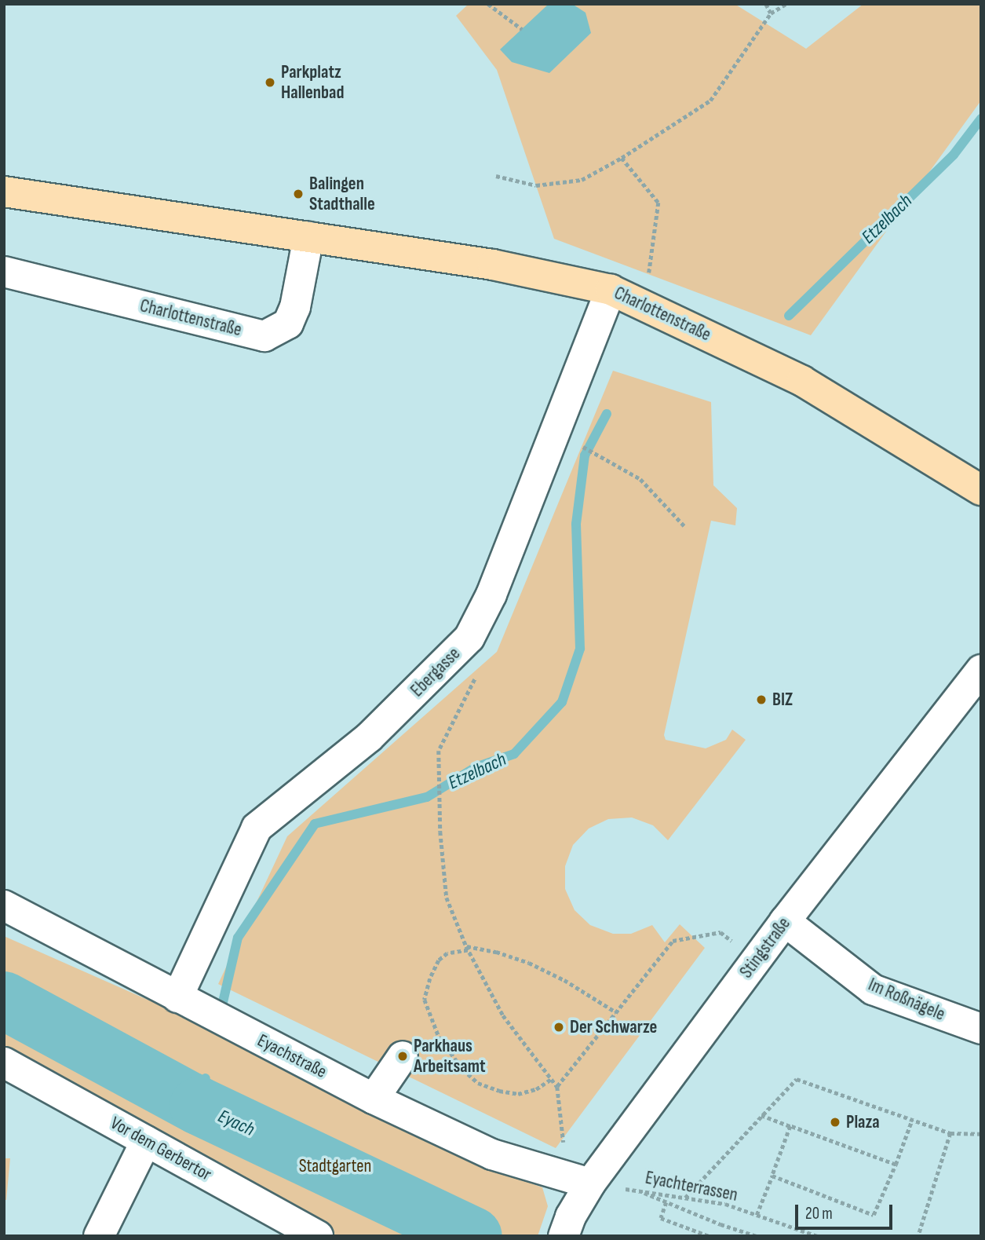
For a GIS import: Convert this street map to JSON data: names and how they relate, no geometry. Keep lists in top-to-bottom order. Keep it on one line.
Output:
{"streets":{"main road":["Charlottenstraße"],"street":["Ebergasse","Stingstraße","Im Roßnägele","Eyachstraße","Vor dem Gerbertor"],"path":["Eyachterrassen"]},"crossings":[["Charlottenstraße","Ebergasse"],["Ebergasse","Eyachstraße"],["Stingstraße","Im Roßnägele"],["Stingstraße","Eyachstraße"],["Stingstraße","Eyachterrassen"],["Eyachstraße","Eyachterrassen"]],"water":["Etzelbach","Eyach"],"parks":["Stadtgarten"],"places":["Parkplatz Hallenbad","Balingen Stadthalle","BIZ","Der Schwarze","Parkhaus Arbeitsamt","Plaza"],"scale_bar":"20 m"}
